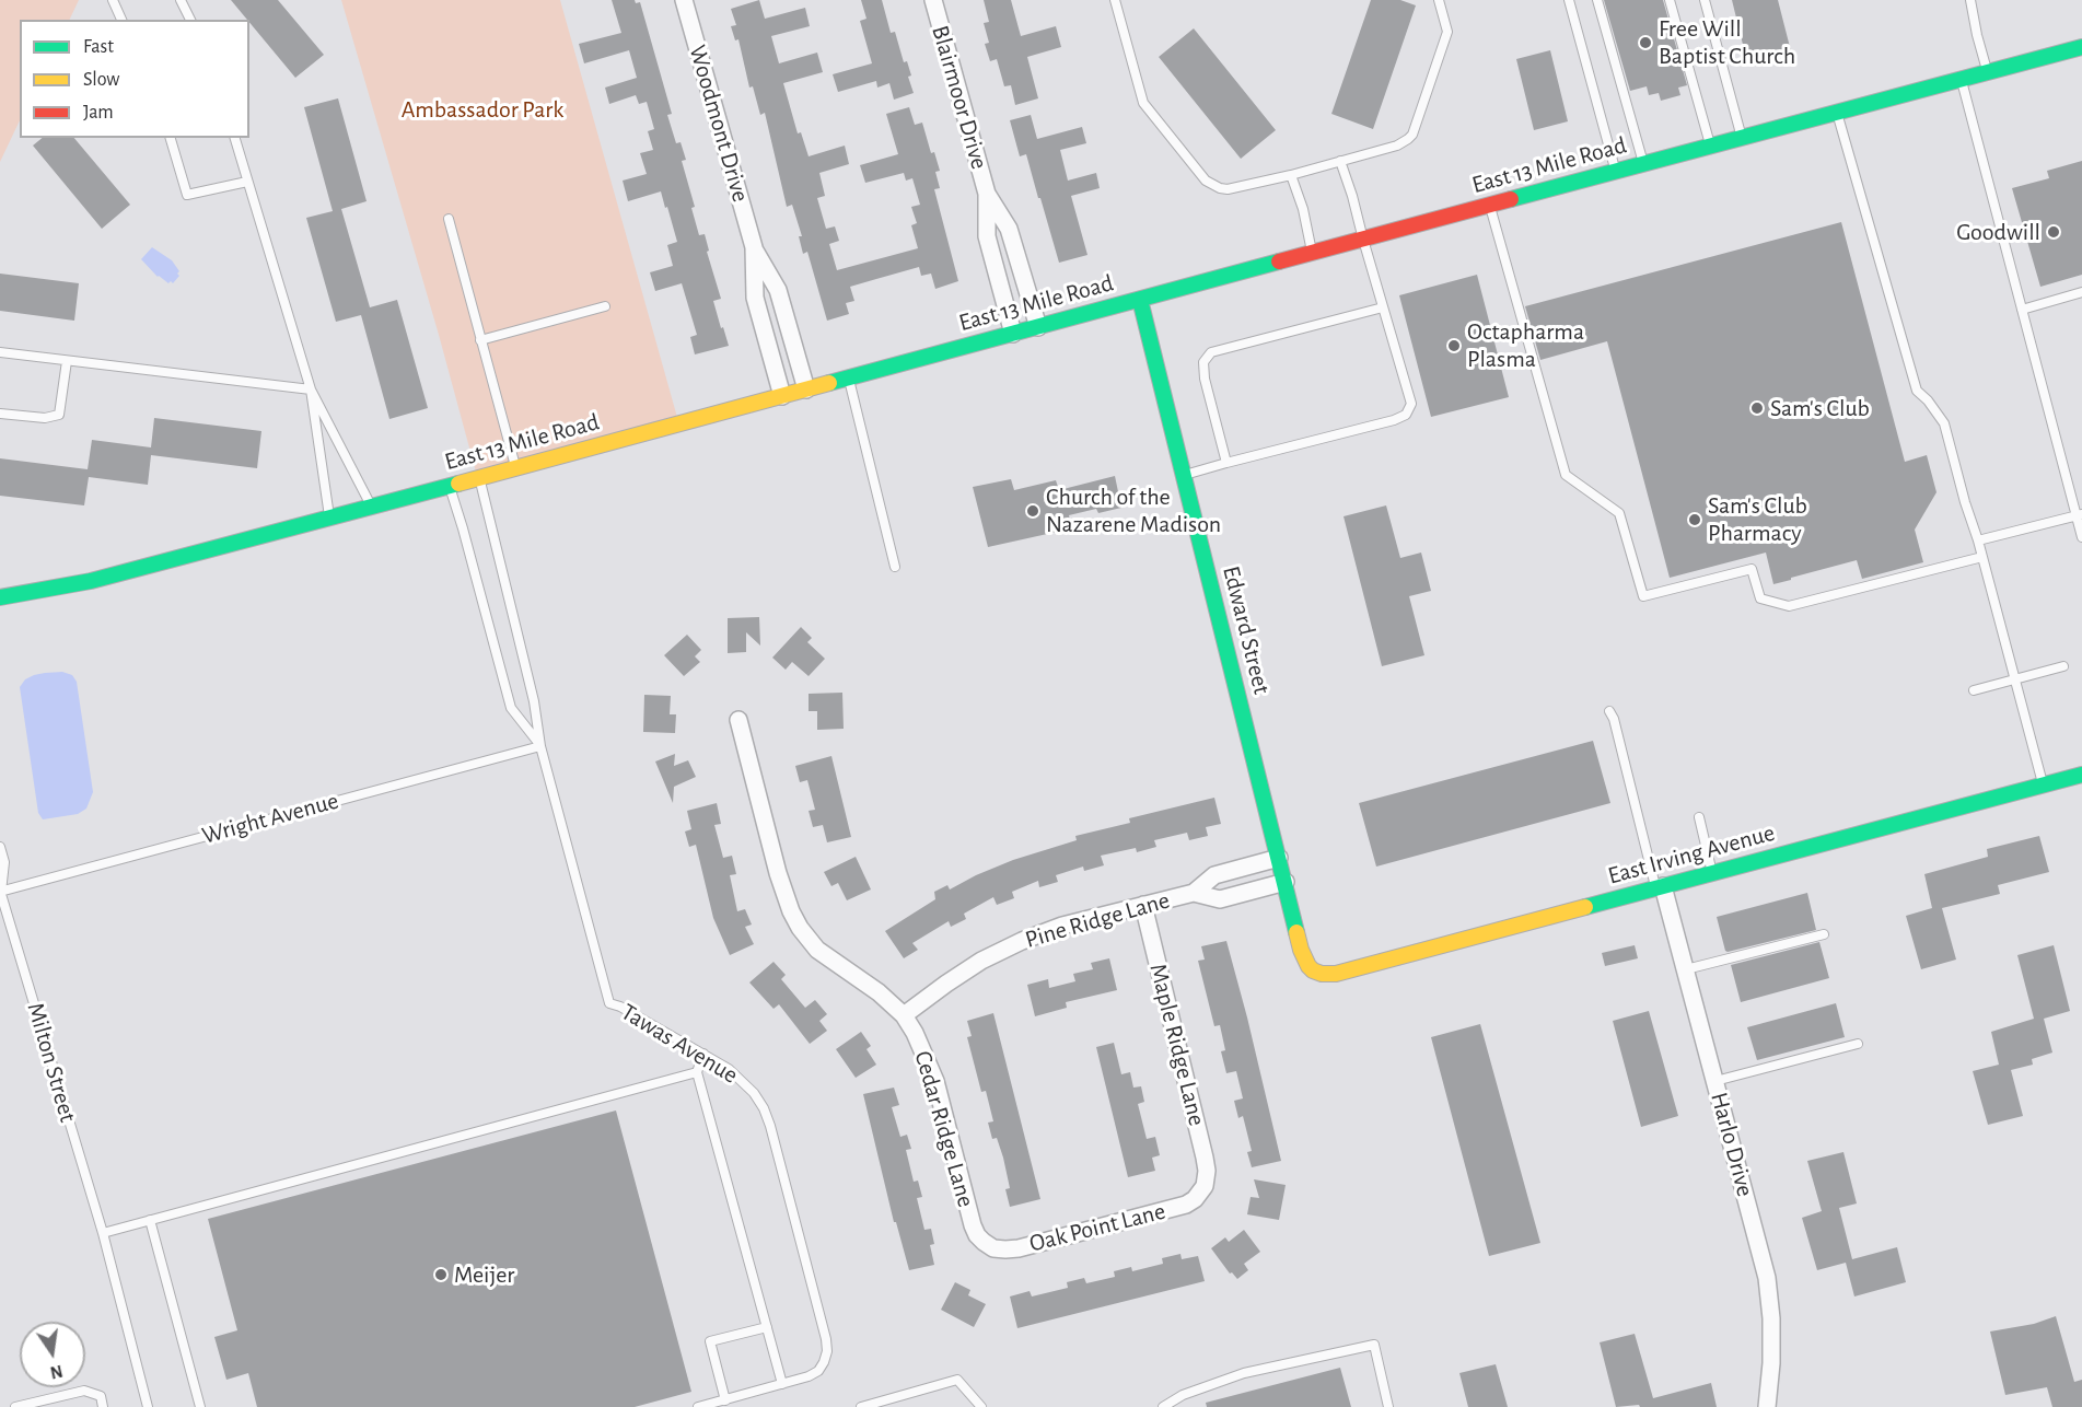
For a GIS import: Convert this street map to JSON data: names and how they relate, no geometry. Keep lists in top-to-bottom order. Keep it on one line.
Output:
{"streets":{"main road":["East 13 Mile Road","Edward Street","East Irving Avenue"],"street":["Blairmoor Drive","Woodmont Drive","Pine Ridge Lane","Maple Ridge Lane","Cedar Ridge Lane","Harlo Drive","Oak Point Lane"],"lane":["Wright Avenue","Tawas Avenue","Milton Street"]},"crossings":[["Blairmoor Drive","East 13 Mile Road"],["Woodmont Drive","East 13 Mile Road"],["East 13 Mile Road","Edward Street"],["East 13 Mile Road","Tawas Avenue"],["Edward Street","East Irving Avenue"],["Edward Street","Pine Ridge Lane"],["Wright Avenue","Tawas Avenue"],["Wright Avenue","Milton Street"],["East Irving Avenue","Harlo Drive"],["Pine Ridge Lane","Maple Ridge Lane"],["Pine Ridge Lane","Cedar Ridge Lane"],["Maple Ridge Lane","Oak Point Lane"],["Cedar Ridge Lane","Oak Point Lane"]],"parks":["Ambassador Park"],"places":["Free Will Baptist Church","Goodwill","Octapharma Plasma","Sam's Club","Church of the Nazarene Madison","Sam's Club Pharmacy","Meijer"],"legend":["Fast","Slow","Jam"],"north":"bottom"}
